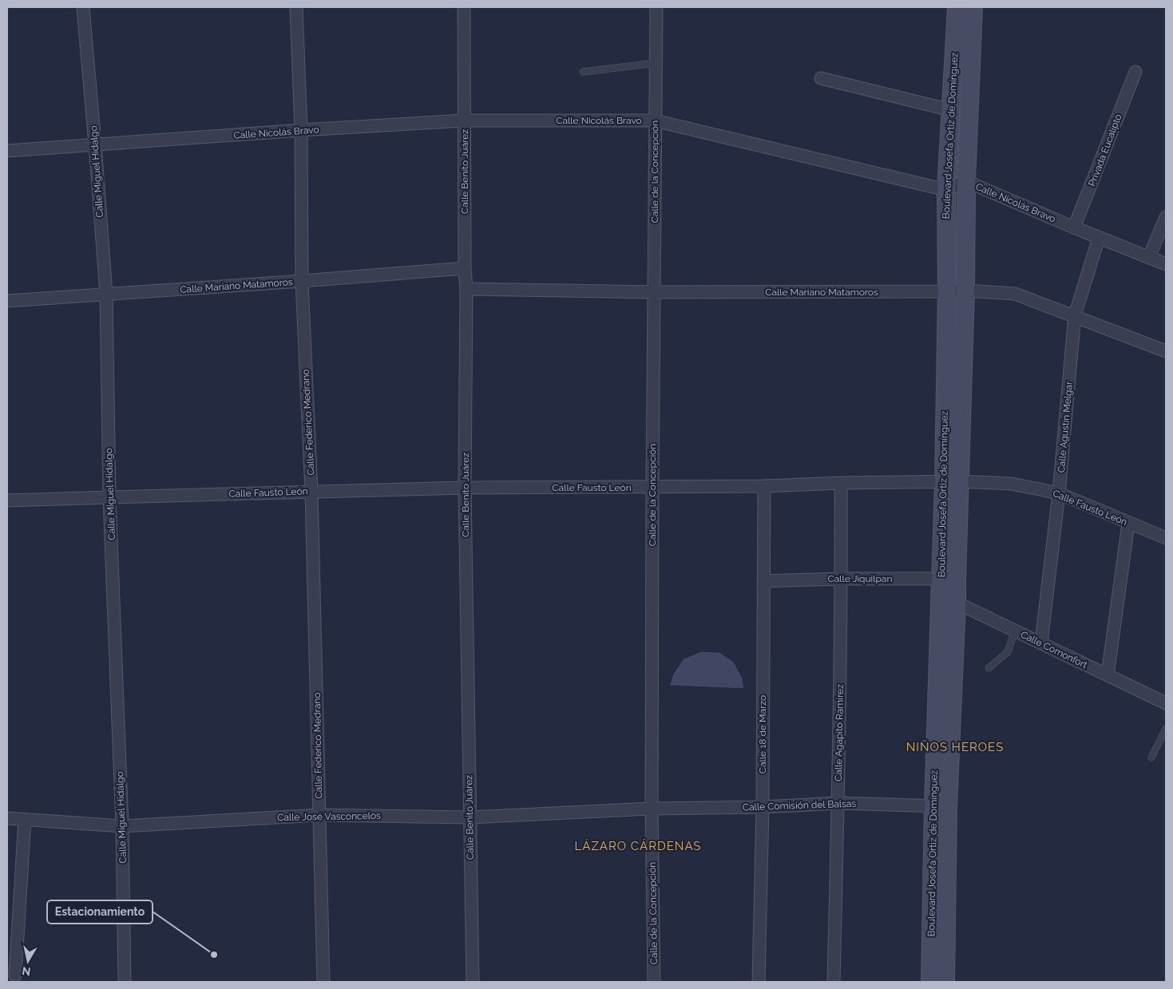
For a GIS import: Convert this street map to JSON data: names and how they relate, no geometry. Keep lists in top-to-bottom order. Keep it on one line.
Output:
{"streets":{"street":["Calle Nicolás Bravo","Boulevard Josefa Ortiz de Domínguez","Privada Eucalipto","Calle Miguel Hidalgo","Calle Benito Juárez","Calle de la Concepción","Calle Mariano Matamoros","Calle Federico Medrano","Calle Agustín Melgar","Calle Fausto León","Calle Jiquilpan","Calle Comonfort","Calle Agapito Ramírez","Calle 18 de Marzo","Calle Comisión del Balsas","Calle José Vasconcelos"]},"crossings":[["Calle Nicolás Bravo","Boulevard Josefa Ortiz de Domínguez"],["Calle Nicolás Bravo","Privada Eucalipto"],["Calle Nicolás Bravo","Calle Miguel Hidalgo"],["Calle Nicolás Bravo","Calle Benito Juárez"],["Calle Nicolás Bravo","Calle de la Concepción"],["Calle Nicolás Bravo","Calle Federico Medrano"],["Calle Nicolás Bravo","Calle Agustín Melgar"],["Boulevard Josefa Ortiz de Domínguez","Calle Mariano Matamoros"],["Boulevard Josefa Ortiz de Domínguez","Calle Fausto León"],["Boulevard Josefa Ortiz de Domínguez","Calle Jiquilpan"],["Boulevard Josefa Ortiz de Domínguez","Calle Comonfort"],["Boulevard Josefa Ortiz de Domínguez","Calle Comisión del Balsas"],["Calle Miguel Hidalgo","Calle Mariano Matamoros"],["Calle Miguel Hidalgo","Calle Fausto León"],["Calle Miguel Hidalgo","Calle José Vasconcelos"],["Calle Benito Juárez","Calle Mariano Matamoros"],["Calle Benito Juárez","Calle Fausto León"],["Calle Benito Juárez","Calle José Vasconcelos"],["Calle de la Concepción","Calle Mariano Matamoros"],["Calle de la Concepción","Calle Fausto León"],["Calle de la Concepción","Calle Comisión del Balsas"],["Calle de la Concepción","Calle José Vasconcelos"],["Calle Mariano Matamoros","Calle Federico Medrano"],["Calle Mariano Matamoros","Calle Agustín Melgar"],["Calle Federico Medrano","Calle Fausto León"],["Calle Federico Medrano","Calle José Vasconcelos"],["Calle Agustín Melgar","Calle Fausto León"],["Calle Agustín Melgar","Calle Comonfort"],["Calle Fausto León","Calle Agapito Ramírez"],["Calle Fausto León","Calle 18 de Marzo"],["Calle Jiquilpan","Calle Agapito Ramírez"],["Calle Jiquilpan","Calle 18 de Marzo"],["Calle Agapito Ramírez","Calle Comisión del Balsas"],["Calle 18 de Marzo","Calle Comisión del Balsas"],["Calle Comisión del Balsas","Calle José Vasconcelos"]],"districts":["NIÑOS HEROES","LÁZARO CÁRDENAS"],"places":["Estacionamiento"],"north":"bottom"}
